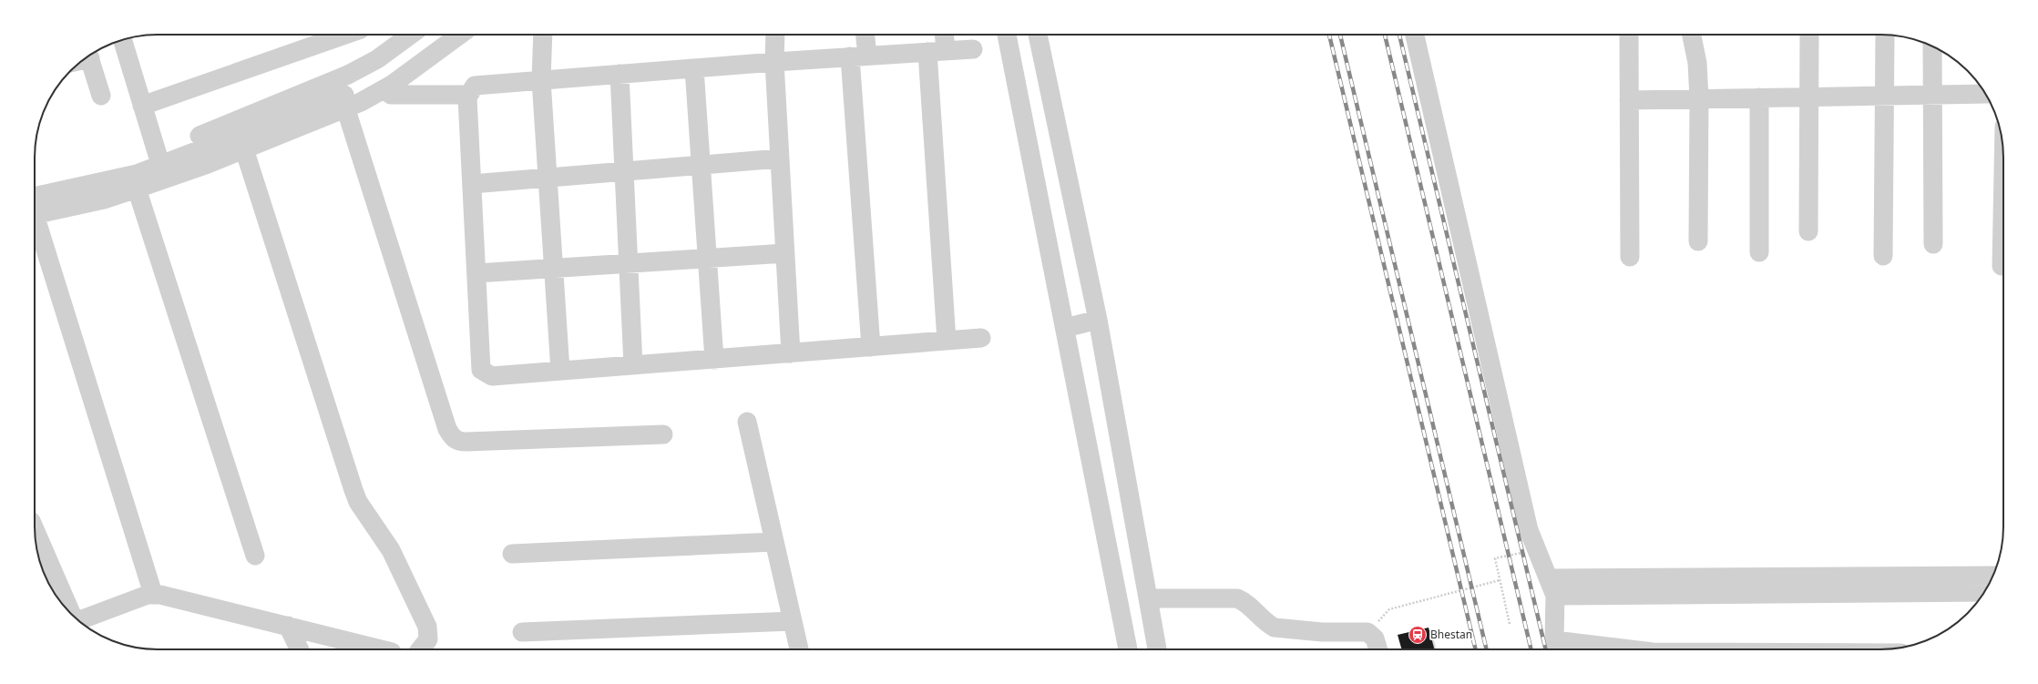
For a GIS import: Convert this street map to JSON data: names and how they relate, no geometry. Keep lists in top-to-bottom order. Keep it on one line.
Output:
{"places":{"station":["Bhestan"]}}
